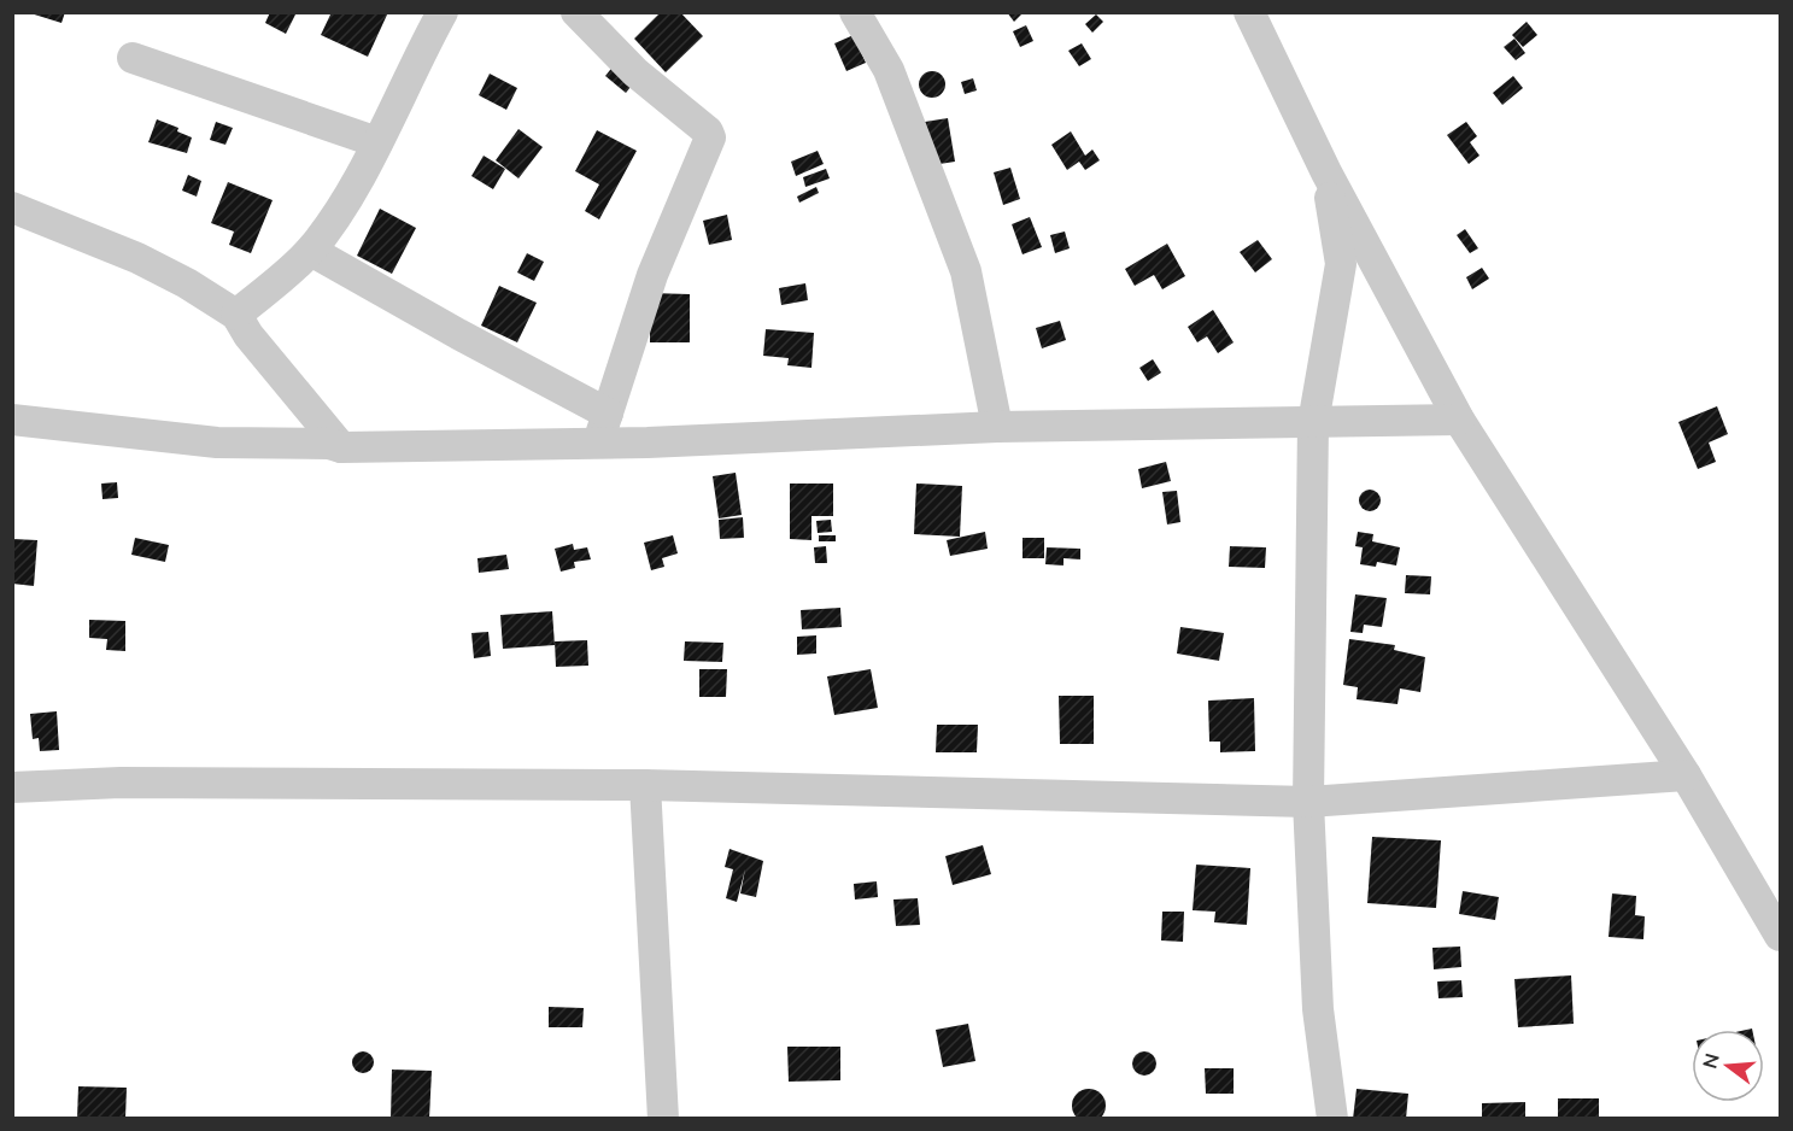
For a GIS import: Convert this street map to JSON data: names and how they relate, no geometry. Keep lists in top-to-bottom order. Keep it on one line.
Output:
{"north":"left"}
